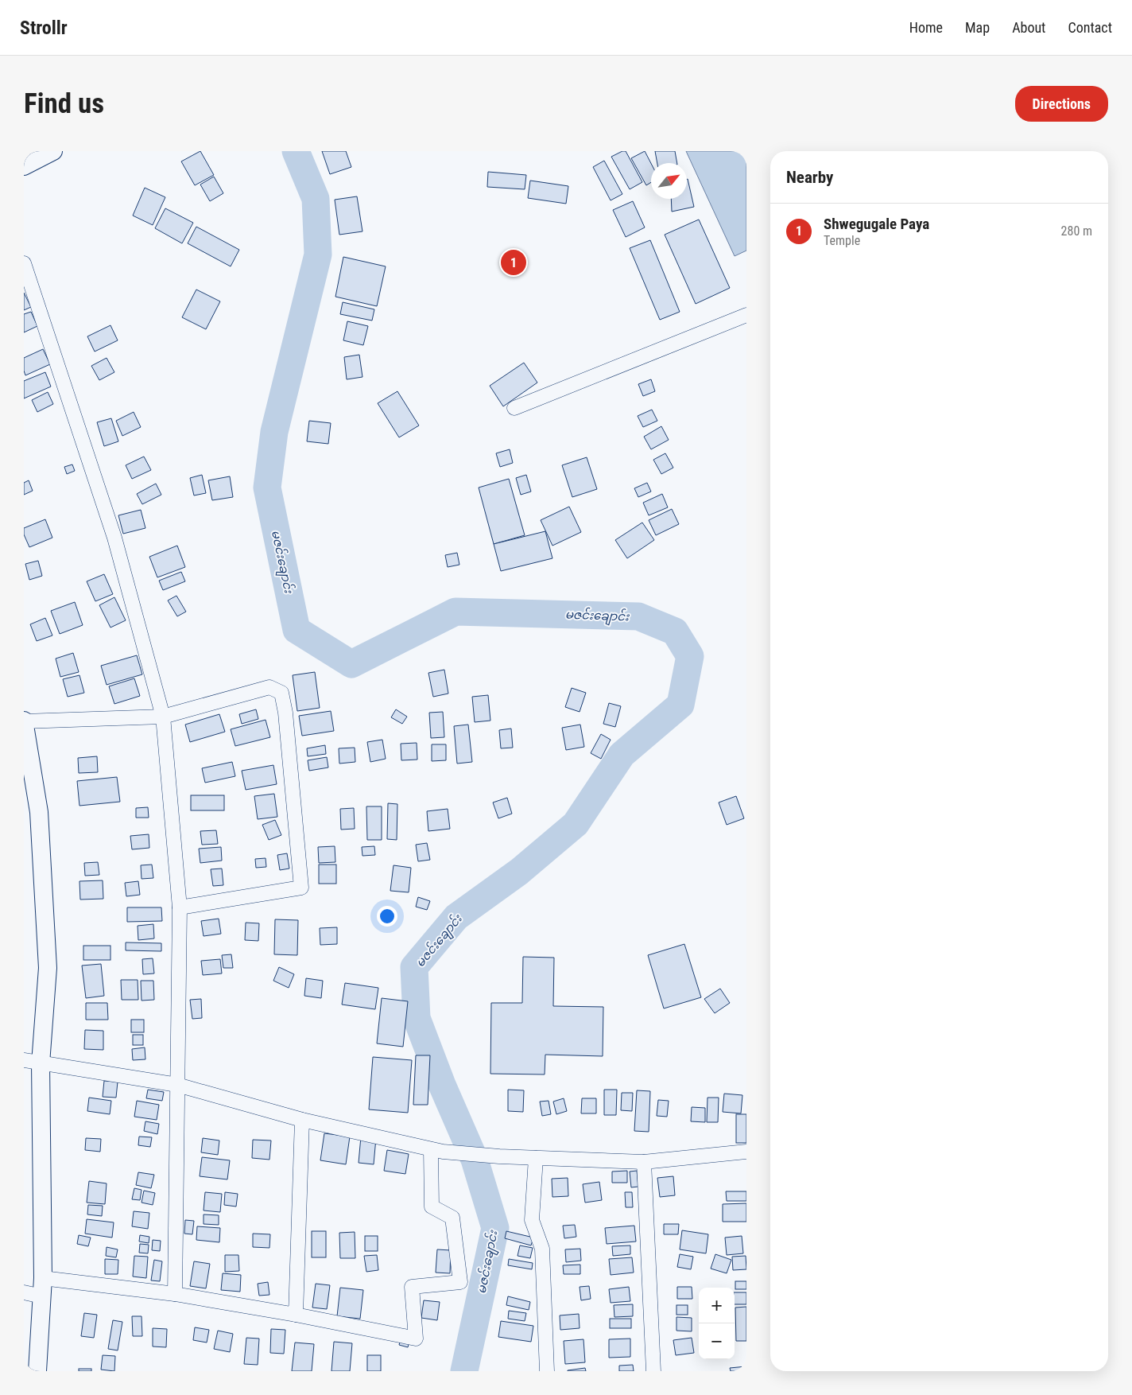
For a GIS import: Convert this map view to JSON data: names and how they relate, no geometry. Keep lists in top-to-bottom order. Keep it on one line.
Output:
{"water":["မဇင်းချောင်း"],"north":"top right","page":{"header":"Strollr","nav":["Home","Map","About","Contact"],"buttons":"Directions","title":"Find us","heading":"Nearby","list":[{"mark":"1","name":"Shwegugale Paya","note":"Temple","value":"280 m"}],"pins":"1","map_buttons":["+","−"]}}
